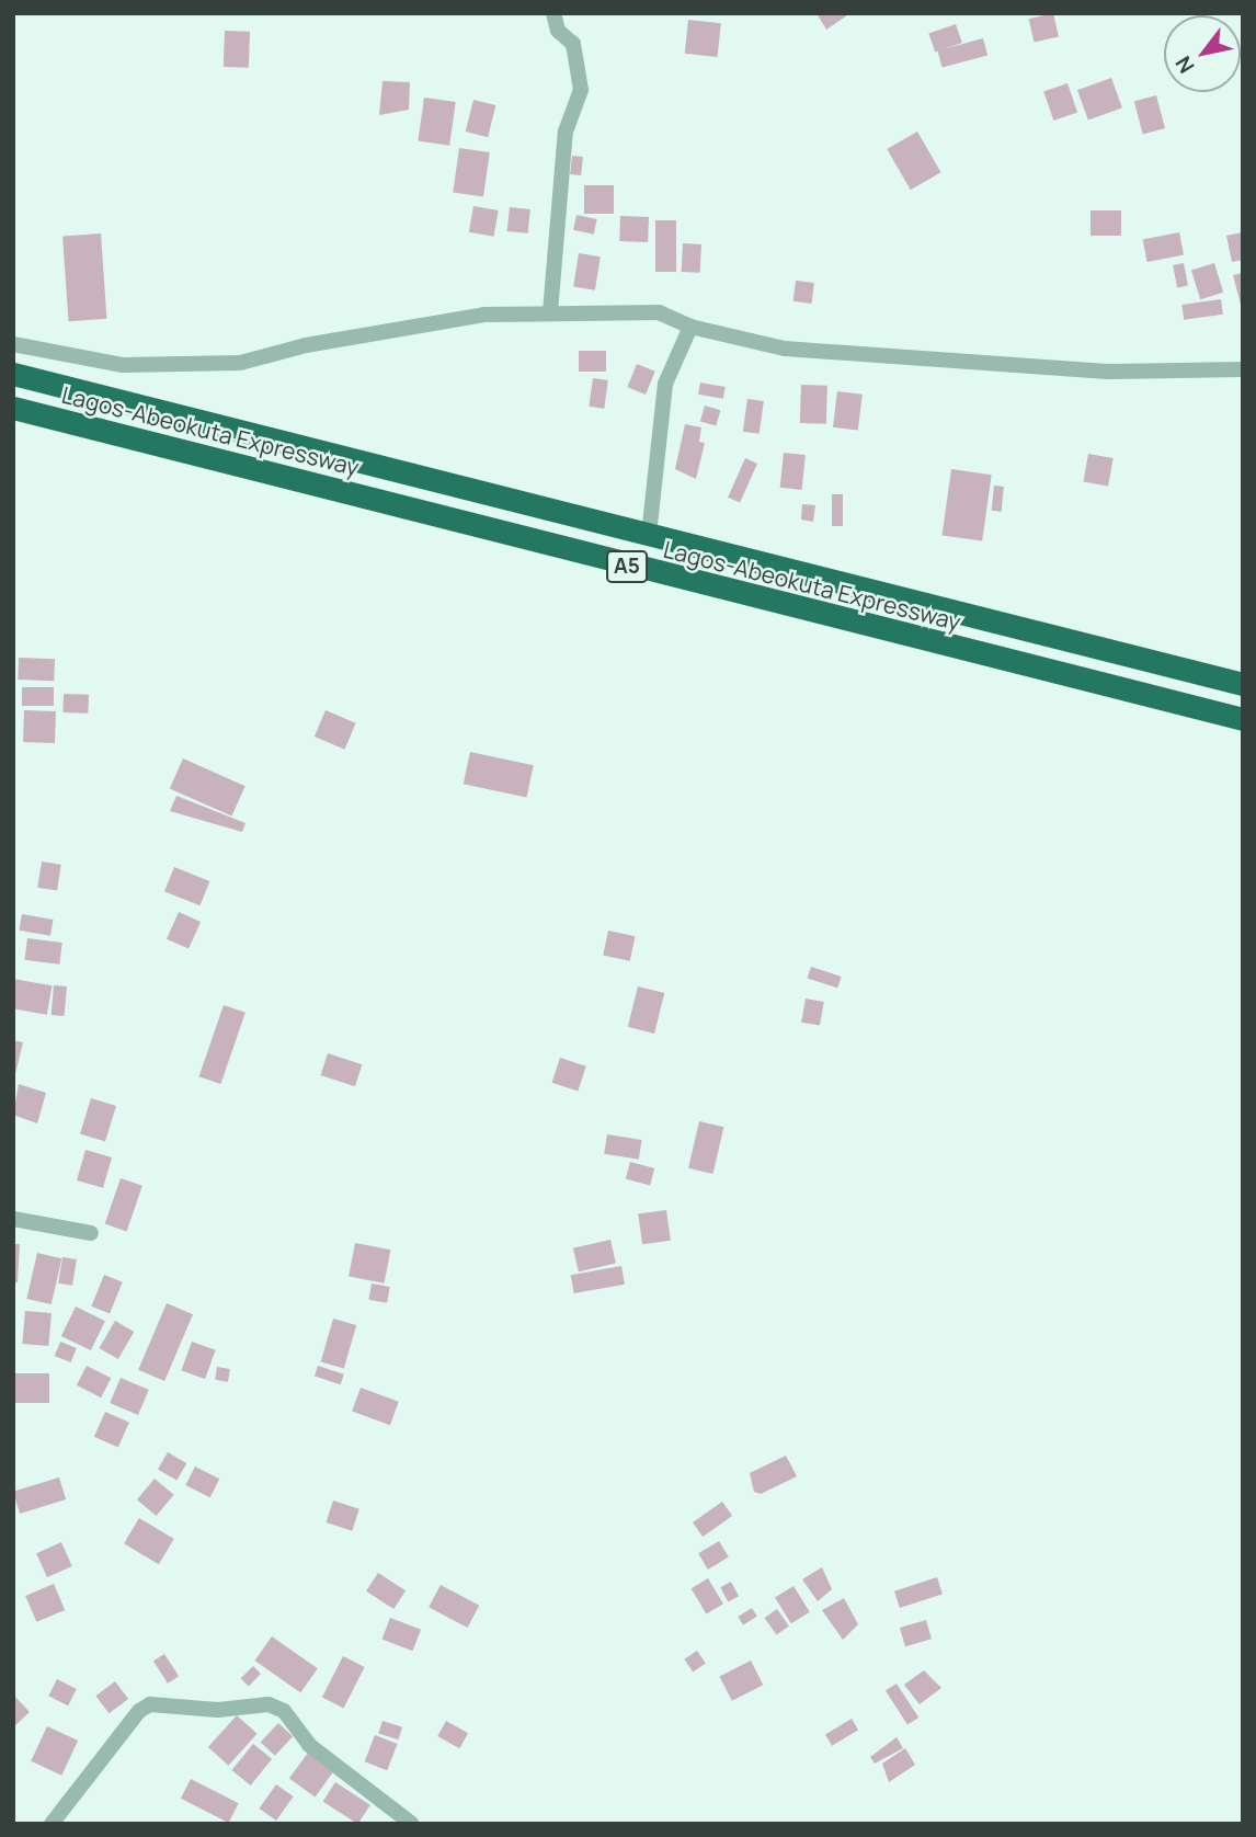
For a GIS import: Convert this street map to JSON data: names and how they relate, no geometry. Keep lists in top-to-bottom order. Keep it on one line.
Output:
{"streets":{"highway":["Lagos-Abeokuta Expressway","A5"]},"north":"bottom left"}
